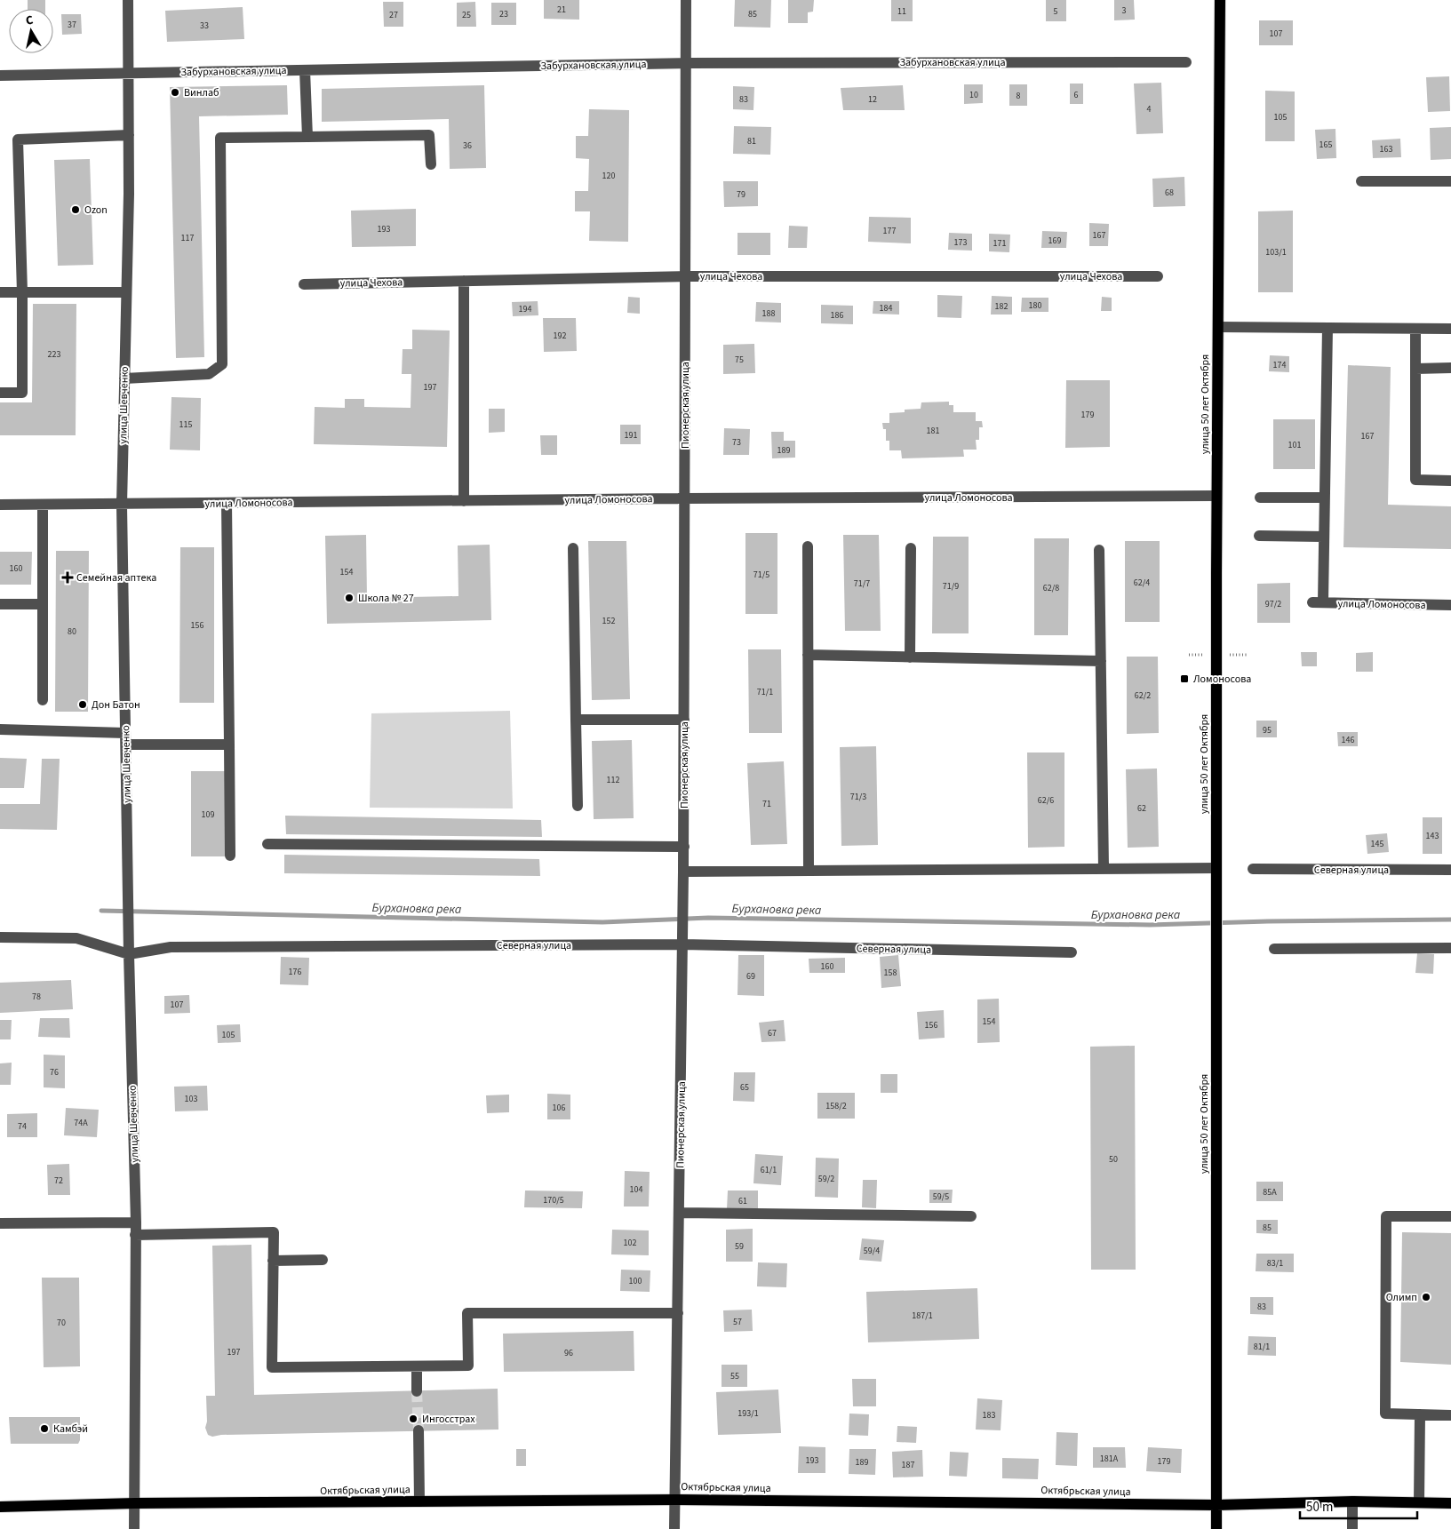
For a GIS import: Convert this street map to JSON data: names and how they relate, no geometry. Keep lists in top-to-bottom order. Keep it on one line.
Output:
{"streets":{"main road":["улица 50 лет Октября","Октябрьская улица"],"street":["Забурхановская улица","улица Чехова","улица Шевченко","Пионерская улица","улица Ломоносова","Северная улица"]},"crossings":[["Забурхановская улица","улица Шевченко"],["Забурхановская улица","Пионерская улица"],["улица Чехова","Пионерская улица"],["улица 50 лет Октября","улица Ломоносова"],["улица 50 лет Октября","Октябрьская улица"],["улица Шевченко","улица Ломоносова"],["улица Шевченко","Северная улица"],["улица Шевченко","Октябрьская улица"],["Пионерская улица","улица Ломоносова"],["Пионерская улица","Северная улица"],["Пионерская улица","Октябрьская улица"]],"water":["Бурхановка река"],"places":{"other":["Винлаб","Ozon","Школа № 27","Дон Батон","Олимп","Ингосстрах","Камбэй"],"health":["Семейная аптека"],"transit":["Ломоносова"]},"house_numbers":["21","3","11","5","23","85","27","25","37","33","107","10","6","8","83","12","4","105","81","165","36","163","120","68","79","193","177","167","117","169","173","171","103/1","180","182","184","194","188","186","192","223","75","174","197","179","115","181","191","167","73","101","189","160","154","71/5","62/4","71/7","71/9","62/8","97/2","152","156","80","71/1","62/2","95","146","112","71/3","62/6","71","62","109","143","145","160","176","158","69","78","107","154","156","67","105","76","65","103","158/2","106","74А","74","50","61/1","59/2","72","104","85А","59/5","170/5","61","85","102","59","59/4","83/1","100","83","187/1","57","70","81/1","197","96","55","193/1","183","181А","193","179","189","187"],"scale_bar":"50 m","north":"top"}
